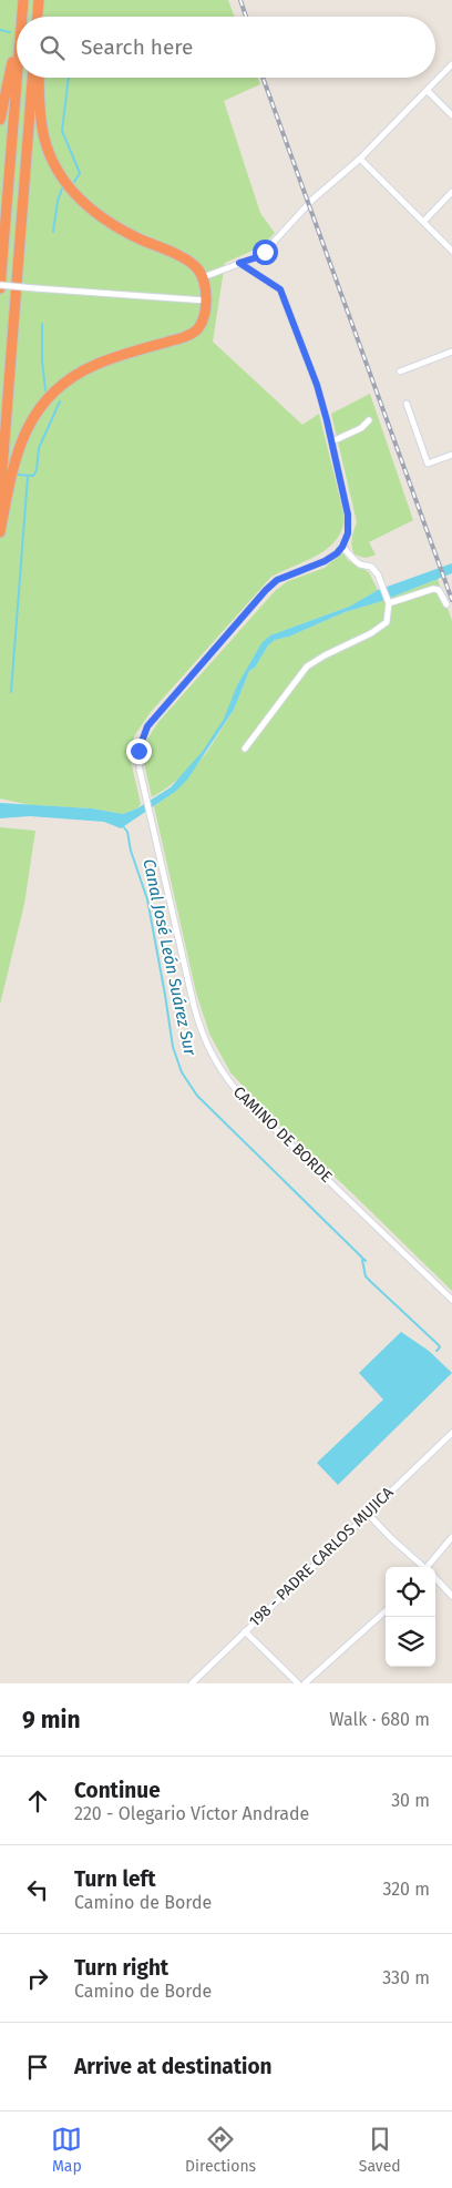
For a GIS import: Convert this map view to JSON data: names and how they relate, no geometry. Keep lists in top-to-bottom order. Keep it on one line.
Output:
{"streets":{"street":["CAMINO DE BORDE","198 - PADRE CARLOS MUJICA"]},"water":["Canal José León Suárez Sur"],"page":{"search":"Search here","heading":["9 min","Walk · 680 m"],"list":[["Continue","220 - Olegario Víctor Andrade","30 m"],["Turn left","Camino de Borde","320 m"],["Turn right","Camino de Borde","330 m"],"Arrive at destination"],"nav":["Map","Directions","Saved"]}}
